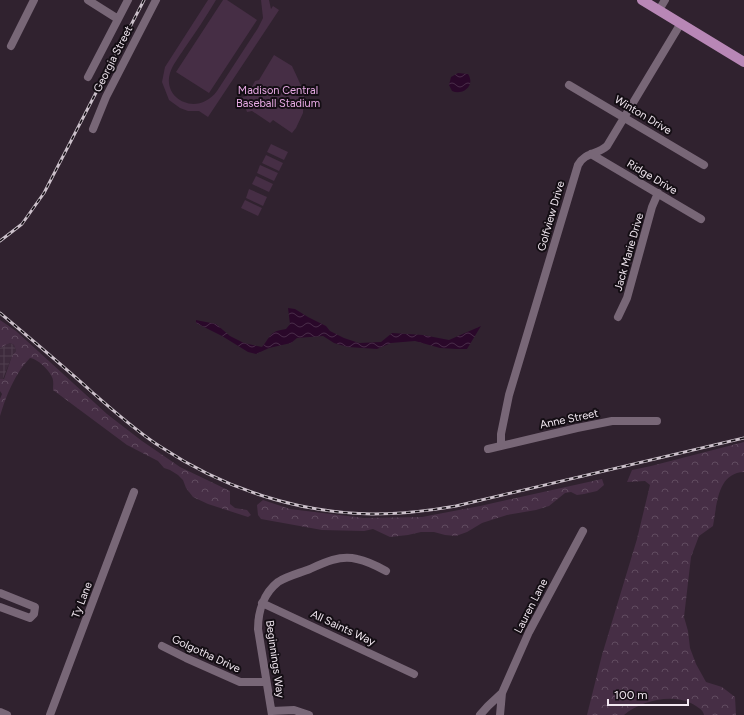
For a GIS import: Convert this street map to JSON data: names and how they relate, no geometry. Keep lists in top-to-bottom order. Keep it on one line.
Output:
{"streets":{"street":["Georgia Street","Winton Drive","Ridge Drive","Golfview Drive","Jack Marie Drive","Anne Street","Ty Lane","Lauren Lane","All Saints Way","Golgotha Drive","Beginnings Way"]},"crossings":[["Winton Drive","Golfview Drive"],["Ridge Drive","Golfview Drive"],["Ridge Drive","Jack Marie Drive"],["Golfview Drive","Anne Street"],["All Saints Way","Beginnings Way"],["Golgotha Drive","Beginnings Way"]],"parks":["Madison Central Baseball Stadium"],"scale_bar":"100 m"}
